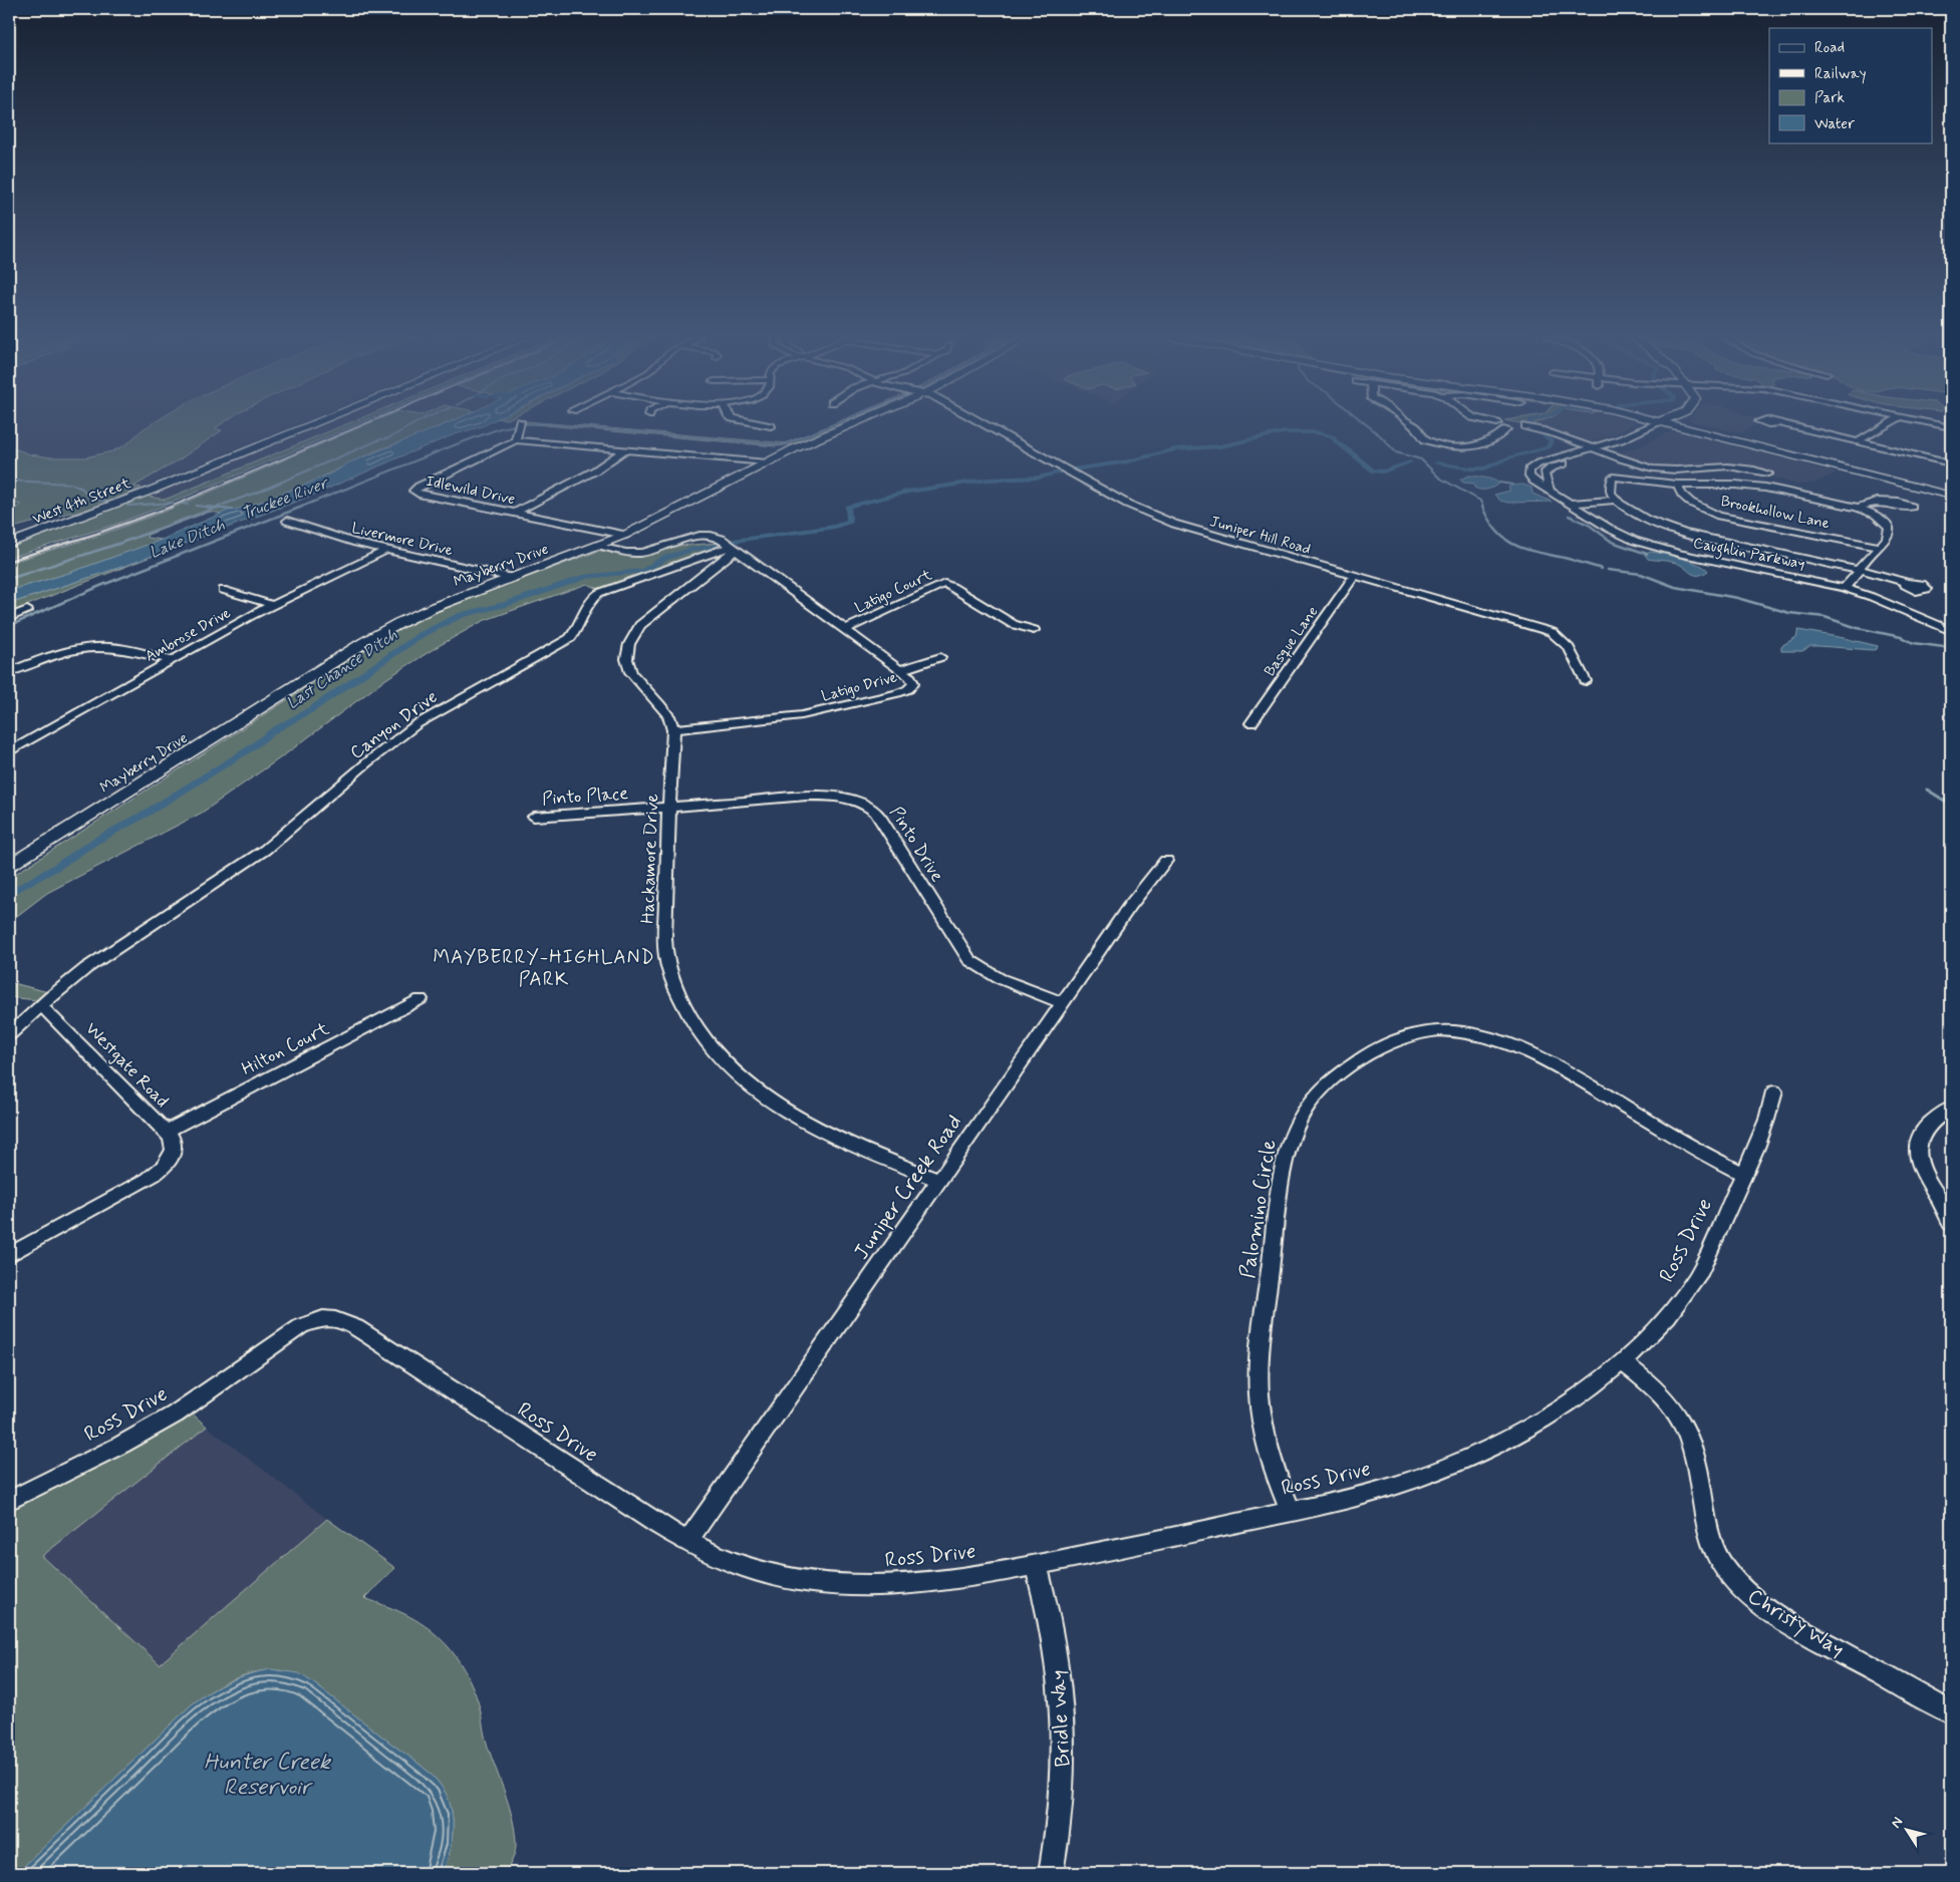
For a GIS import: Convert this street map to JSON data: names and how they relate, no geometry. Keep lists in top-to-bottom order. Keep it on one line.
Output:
{"streets":{"main road":["West 4th Street","Mayberry Drive"],"street":["Idlewild Drive","Brookhollow Lane","Juniper Hill Road","Livermore Drive","Caughlin Parkway","Latigo Court","Ambrose Drive","Basque Lane","Latigo Drive","Canyon Drive","Pinto Place","Pinto Drive","Hackamore Drive","Hilton Court","Westgate Road","Juniper Creek Road","Palomino Circle","Ross Drive","Christy Way","Bridle Way"]},"crossings":[["Idlewild Drive","Mayberry Drive"],["Juniper Hill Road","Basque Lane"],["Livermore Drive","Mayberry Drive"],["Livermore Drive","Ambrose Drive"],["Latigo Court","Latigo Drive"],["Latigo Drive","Canyon Drive"],["Latigo Drive","Hackamore Drive"],["Canyon Drive","Westgate Road"],["Pinto Place","Pinto Drive"],["Pinto Place","Hackamore Drive"],["Pinto Drive","Hackamore Drive"],["Pinto Drive","Juniper Creek Road"],["Hackamore Drive","Juniper Creek Road"],["Hilton Court","Westgate Road"],["Juniper Creek Road","Ross Drive"],["Palomino Circle","Ross Drive"],["Ross Drive","Christy Way"],["Ross Drive","Bridle Way"]],"districts":["MAYBERRY-HIGHLAND PARK"],"water":["Truckee River","Lake Ditch","Last Chance Ditch","Hunter Creek Reservoir"],"legend":["Road","Railway","Park","Water"],"north":"top left"}
